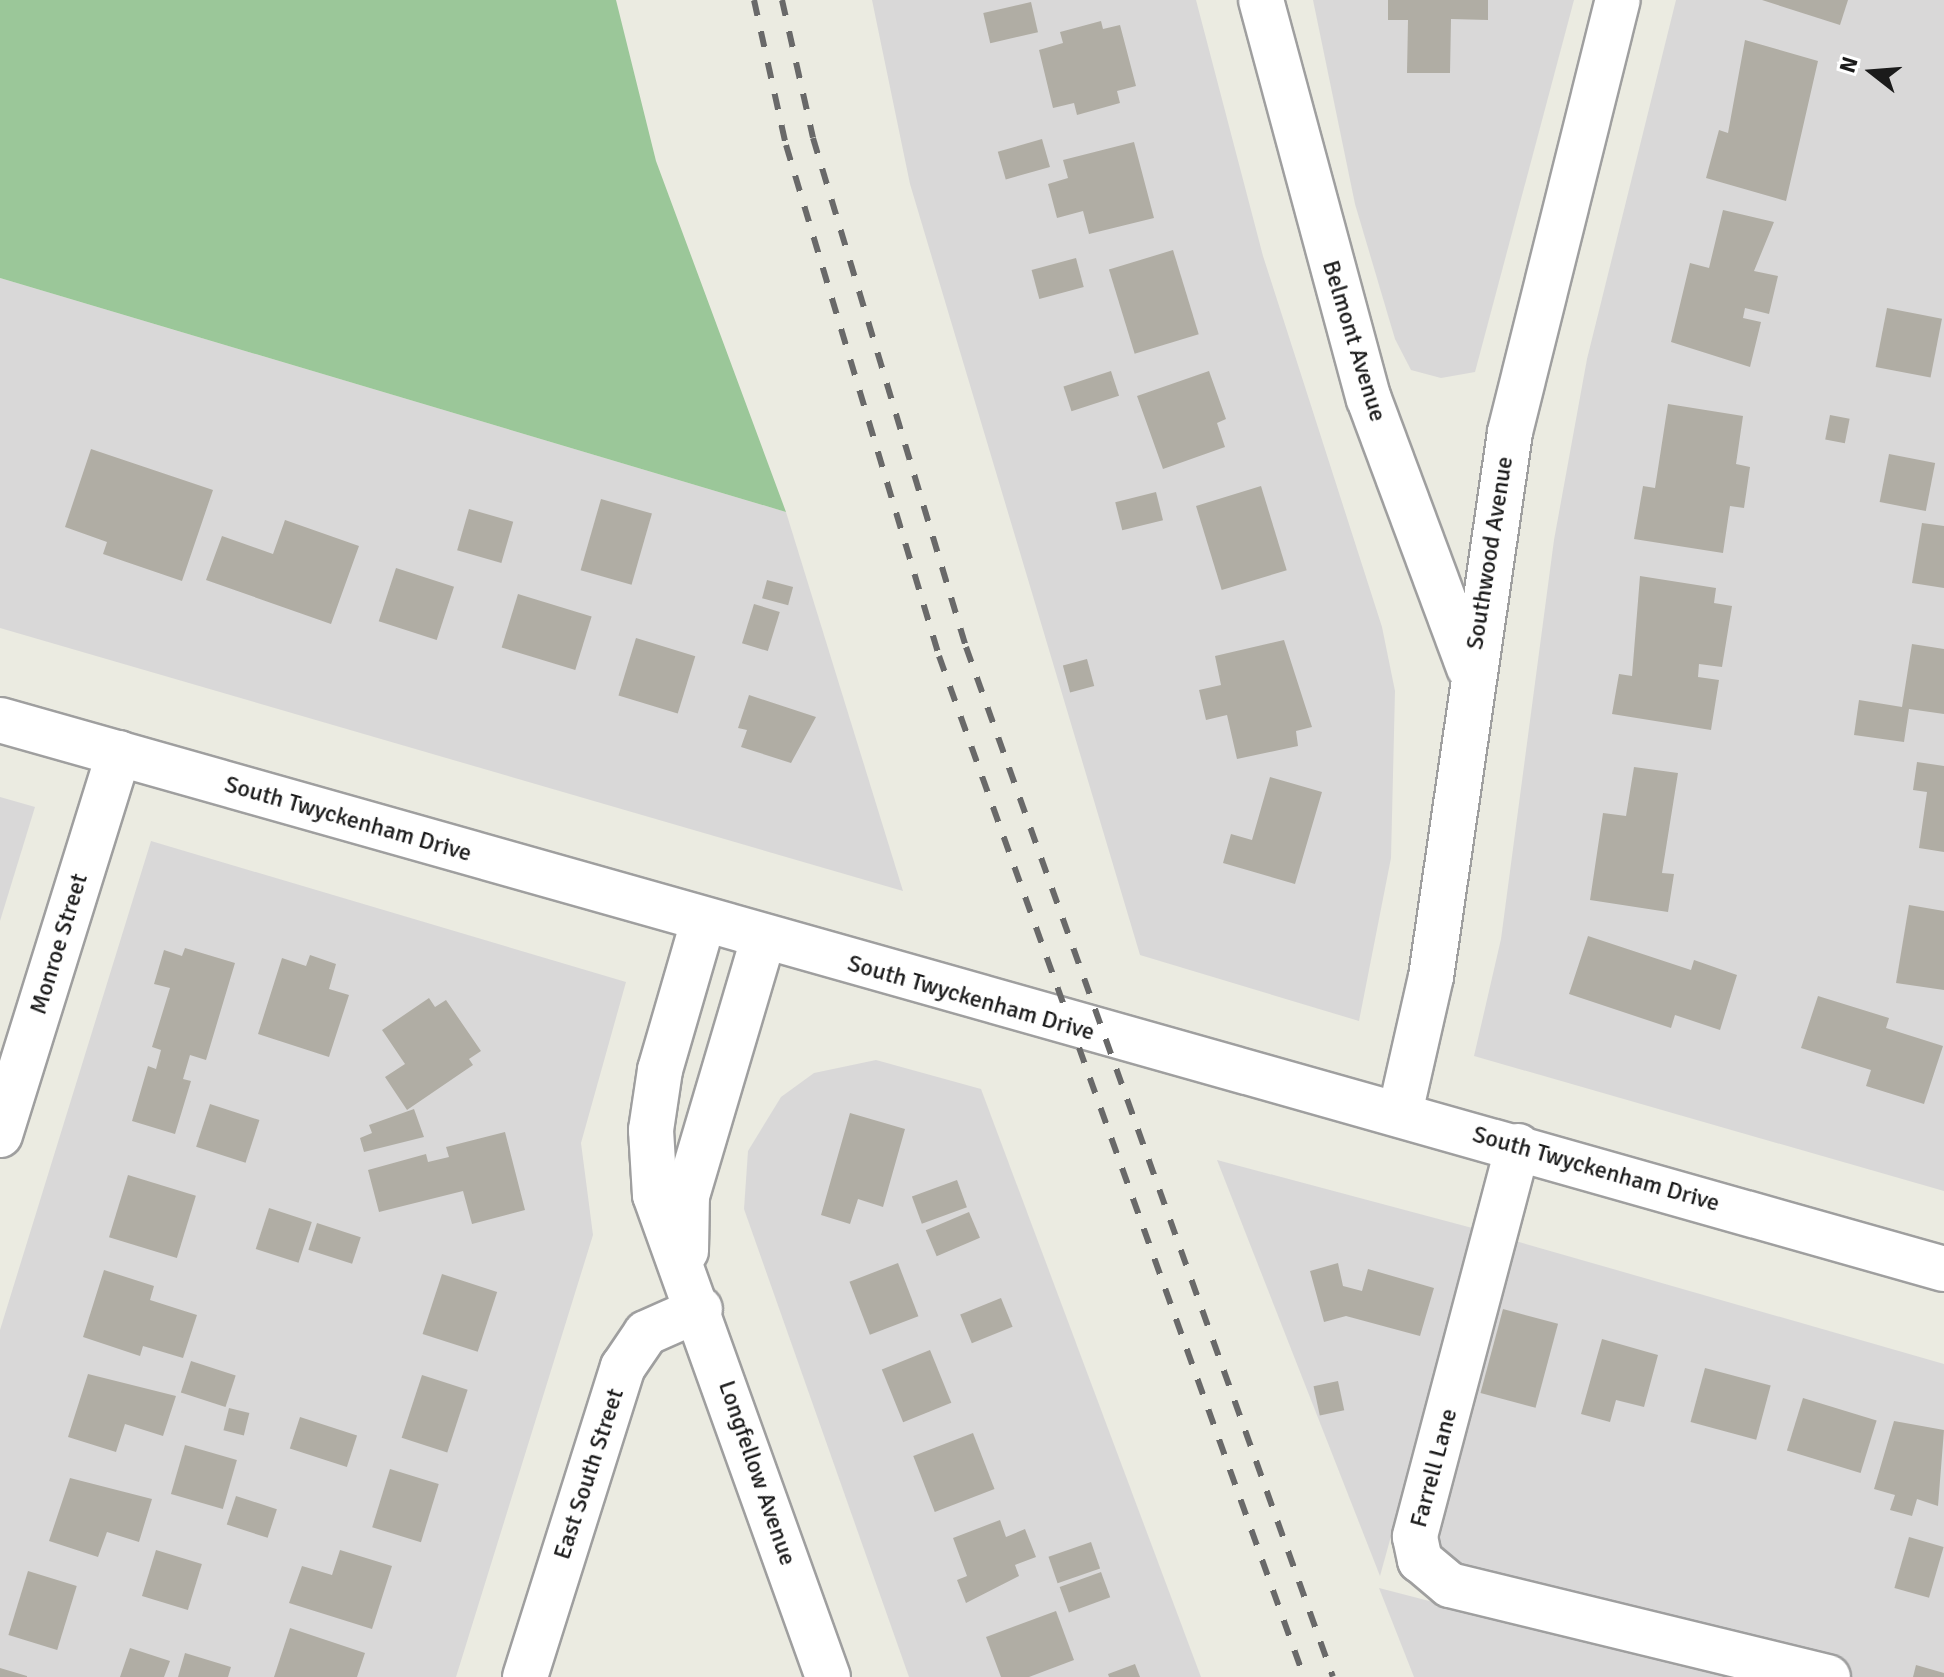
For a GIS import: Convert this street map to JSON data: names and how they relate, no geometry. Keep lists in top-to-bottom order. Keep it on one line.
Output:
{"streets":{"street":["Belmont Avenue","Southwood Avenue","South Twyckenham Drive","Monroe Street","Farrell Lane","Longfellow Avenue","East South Street"]},"crossings":[["Belmont Avenue","Southwood Avenue"],["Southwood Avenue","South Twyckenham Drive"],["South Twyckenham Drive","Monroe Street"],["South Twyckenham Drive","Farrell Lane"],["South Twyckenham Drive","Longfellow Avenue"],["Longfellow Avenue","East South Street"]],"north":"left"}
